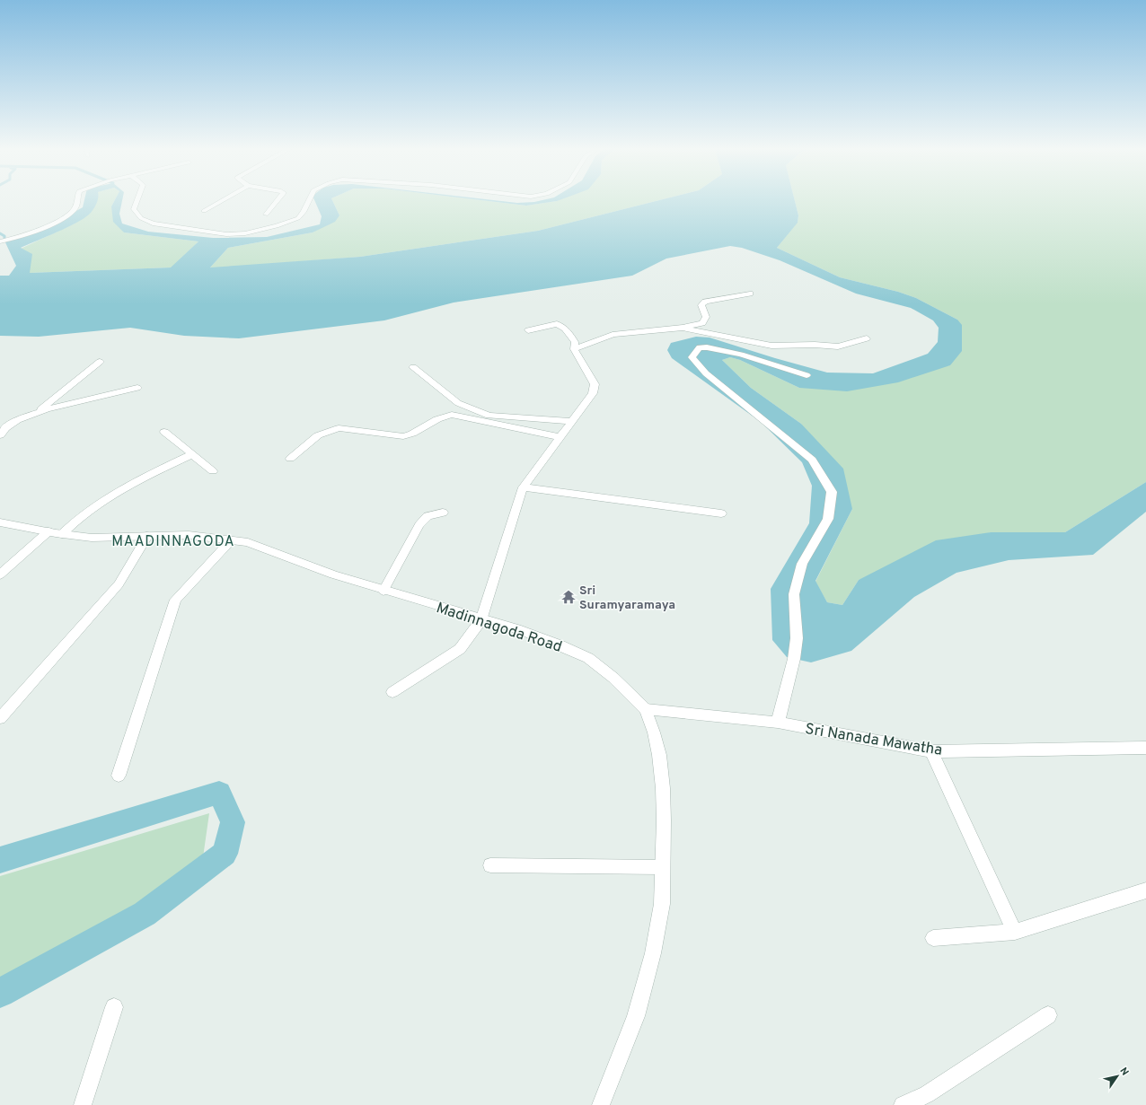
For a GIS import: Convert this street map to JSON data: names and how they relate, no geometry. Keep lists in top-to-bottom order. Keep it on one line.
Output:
{"streets":{"street":["Madinnagoda Road","Sri Nanada Mawatha"]},"crossings":[["Madinnagoda Road","Sri Nanada Mawatha"]],"districts":["MAADINNAGODA"],"places":{"temple":["Sri Suramyaramaya"]},"north":"top right"}
